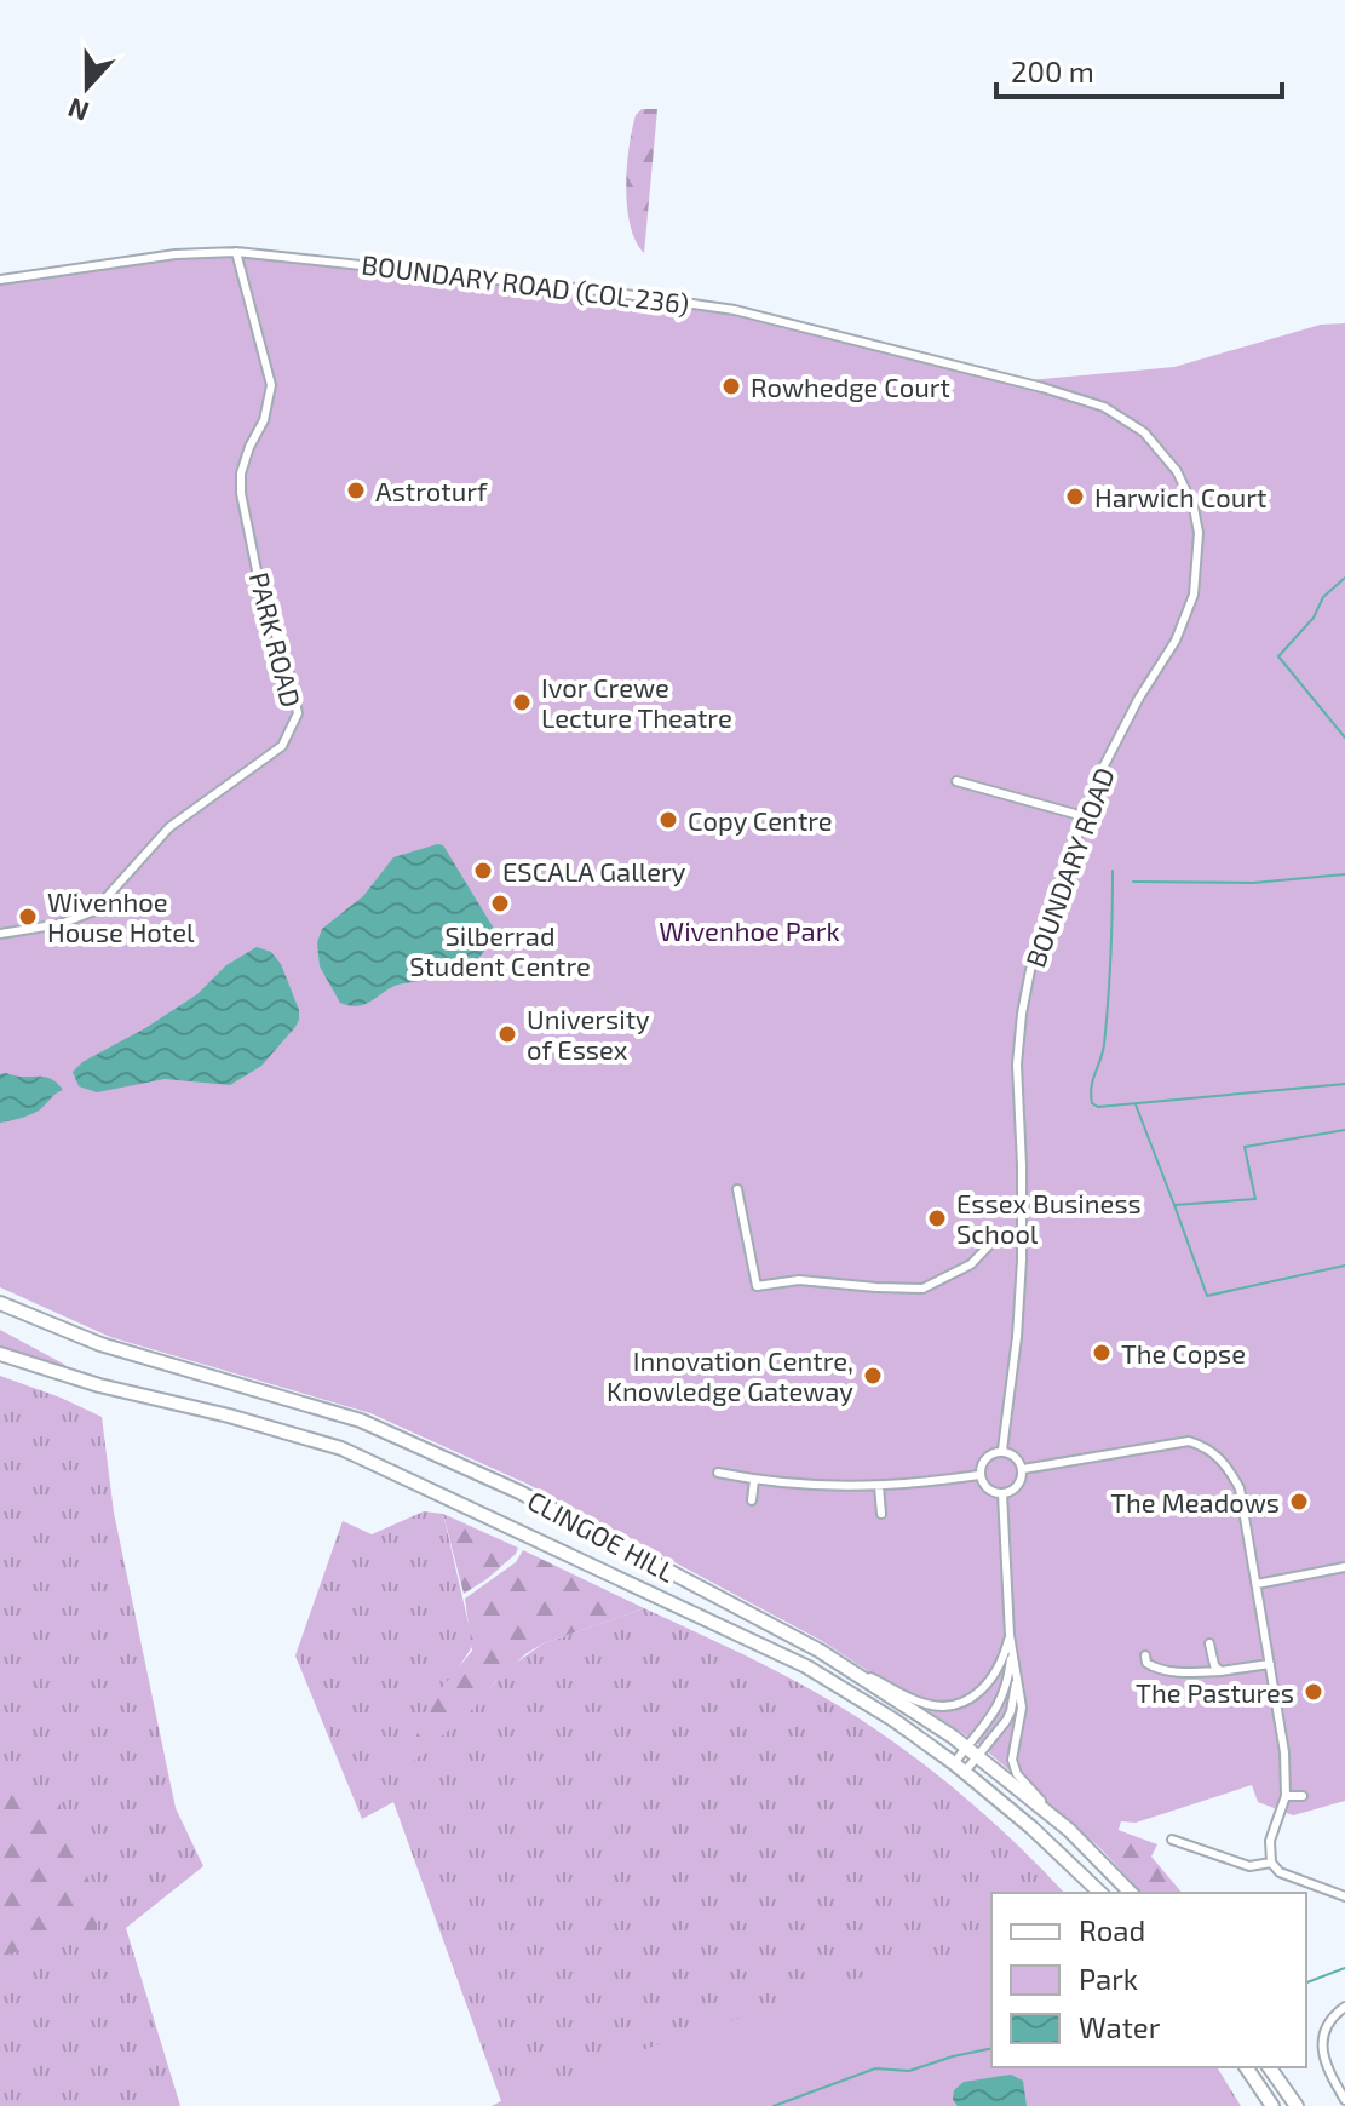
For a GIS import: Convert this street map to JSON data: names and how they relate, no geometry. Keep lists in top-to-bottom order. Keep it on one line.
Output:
{"streets":{"main road":["CLINGOE HILL"],"street":["BOUNDARY ROAD (COL 236)","PARK ROAD","BOUNDARY ROAD"]},"crossings":[["BOUNDARY ROAD (COL 236)","PARK ROAD"],["BOUNDARY ROAD (COL 236)","BOUNDARY ROAD"]],"parks":["Wivenhoe Park"],"places":["Rowhedge Court","Astroturf","Harwich Court","Ivor Crewe Lecture Theatre","Copy Centre","ESCALA Gallery","Silberrad Student Centre","Wivenhoe House Hotel","University of Essex","Essex Business School","The Copse","Innovation Centre, Knowledge Gateway","The Meadows","The Pastures"],"legend":["Road","Park","Water"],"scale_bar":"200 m","north":"bottom"}
